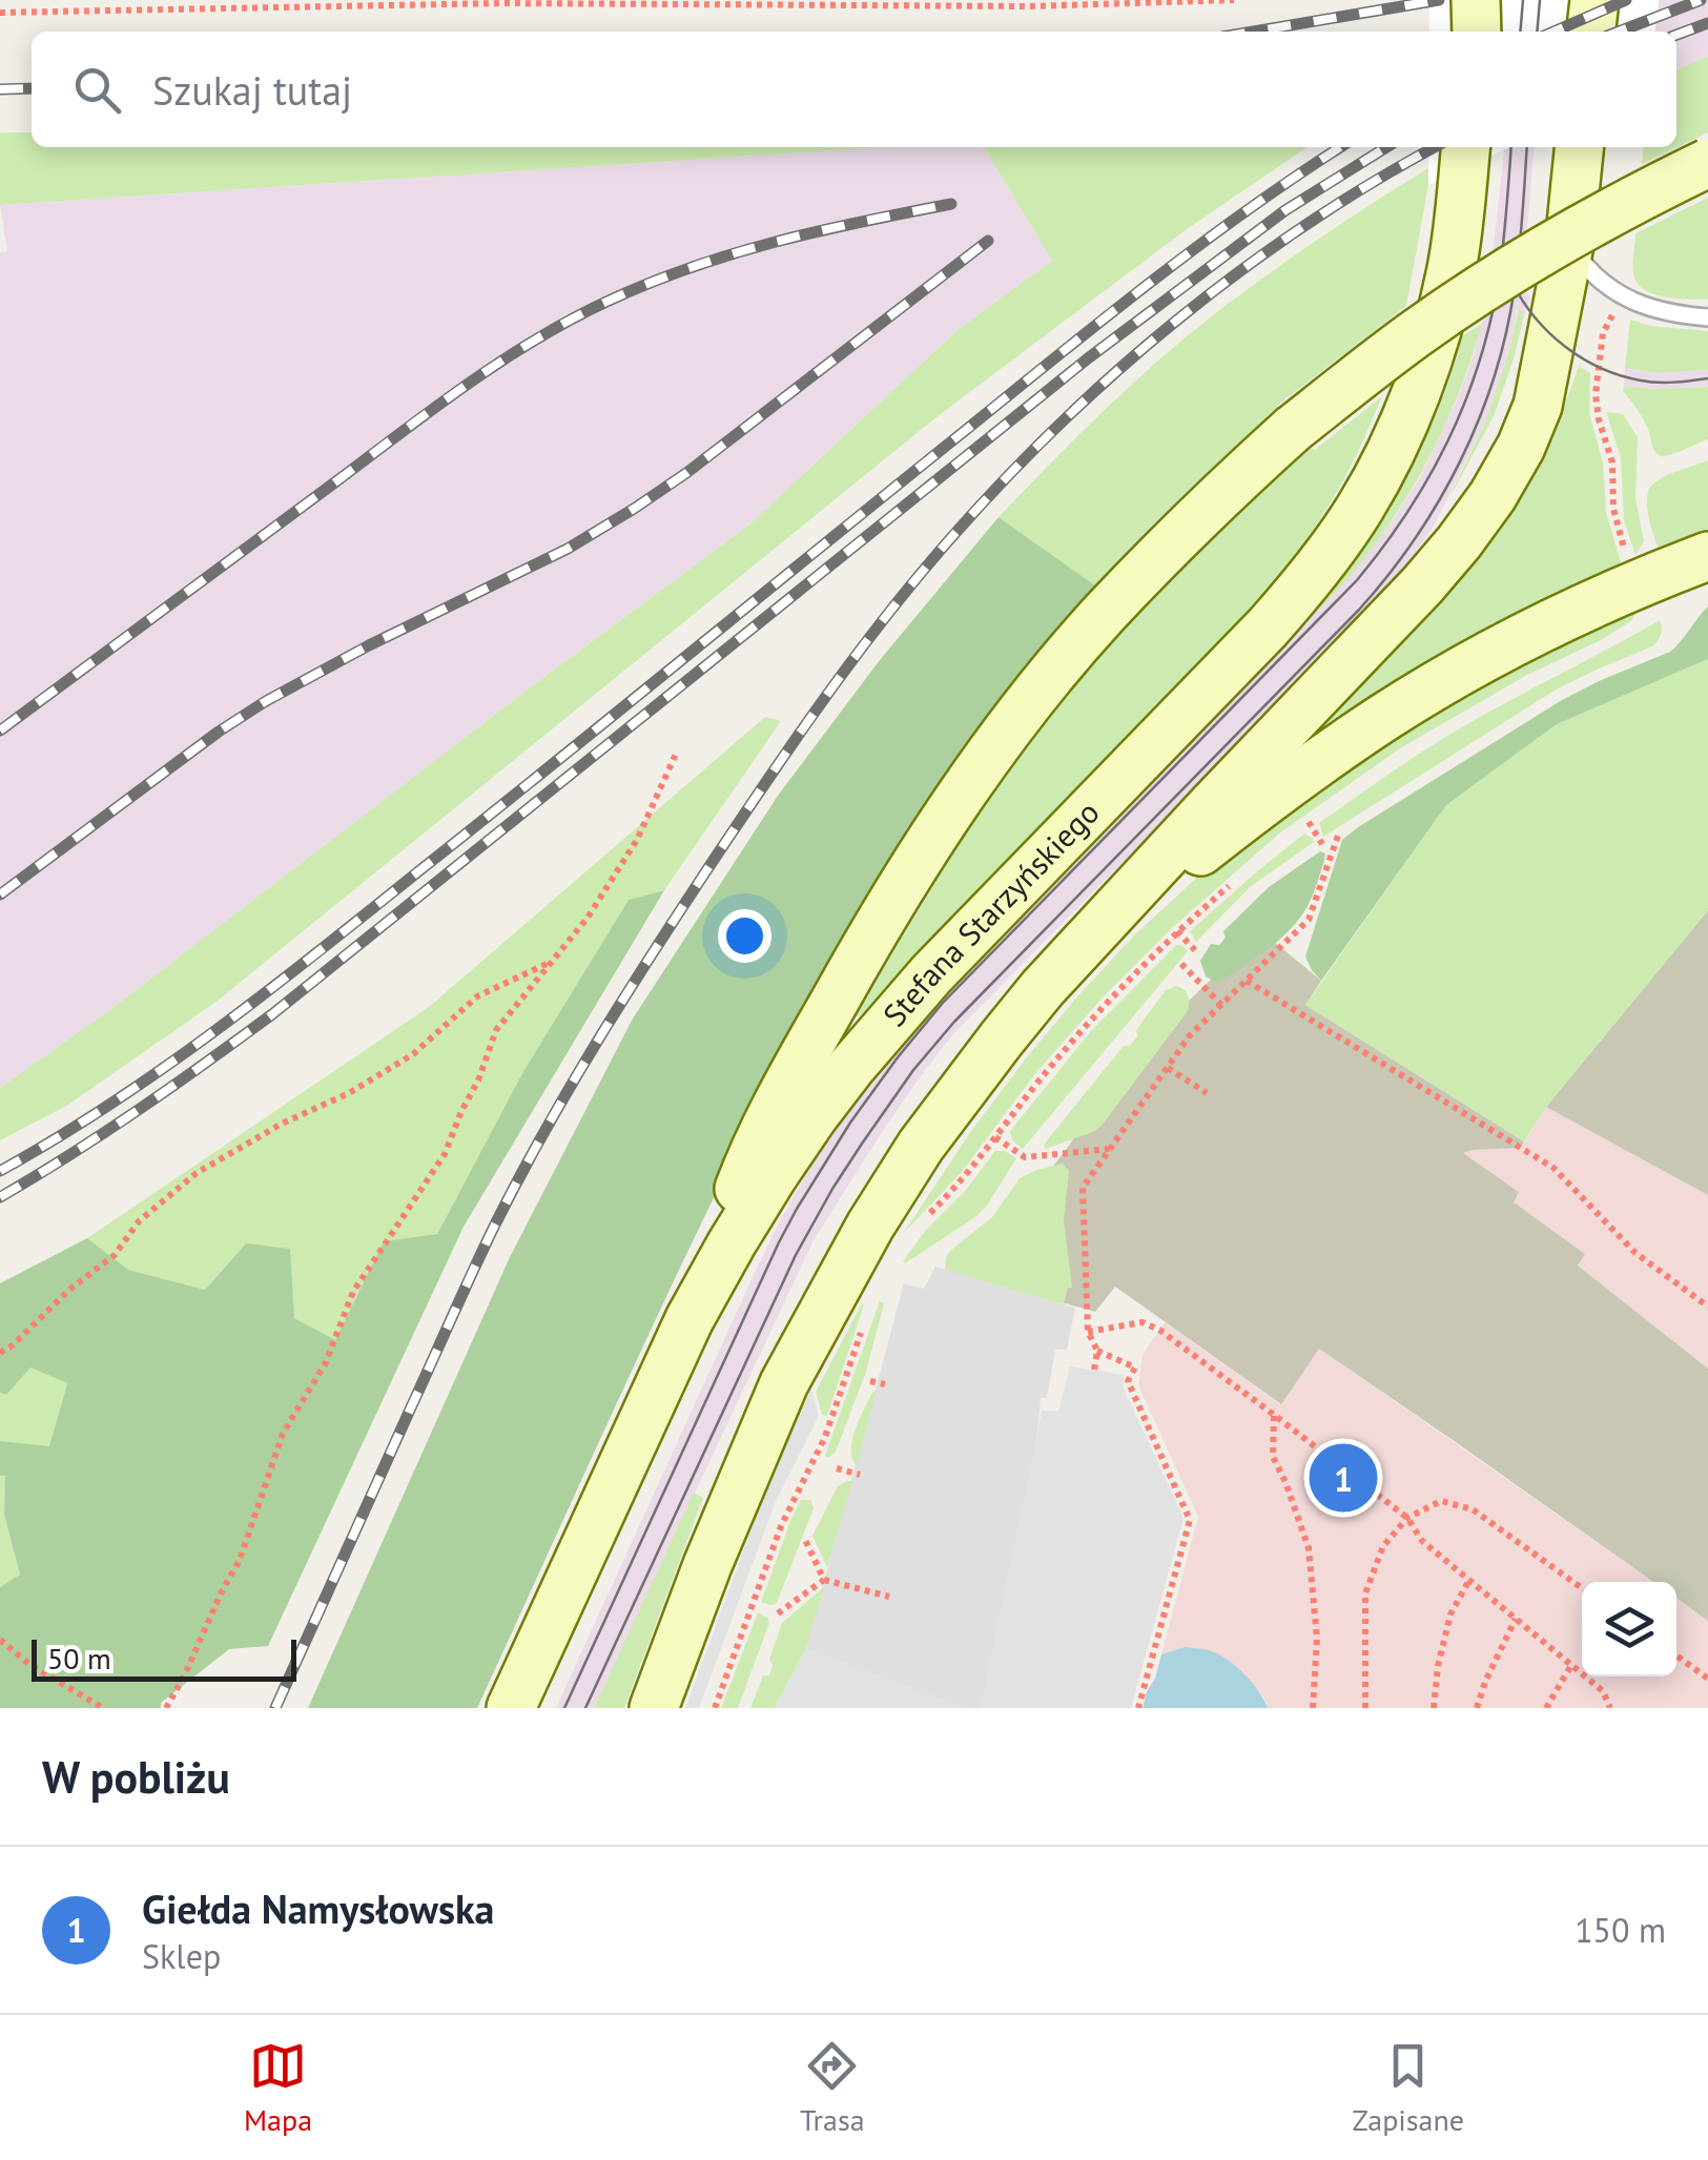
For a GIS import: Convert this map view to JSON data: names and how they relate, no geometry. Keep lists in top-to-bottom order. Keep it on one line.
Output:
{"streets":{"main road":["Stefana Starzyńskiego"]},"scale_bar":"50 m","page":{"search":"Szukaj tutaj","pins":"1","scale":"50 m","heading":"W pobliżu","list":[{"mark":"1","name":"Giełda Namysłowska","note":"Sklep","value":"150 m"}],"nav":["Mapa","Trasa","Zapisane"]}}
